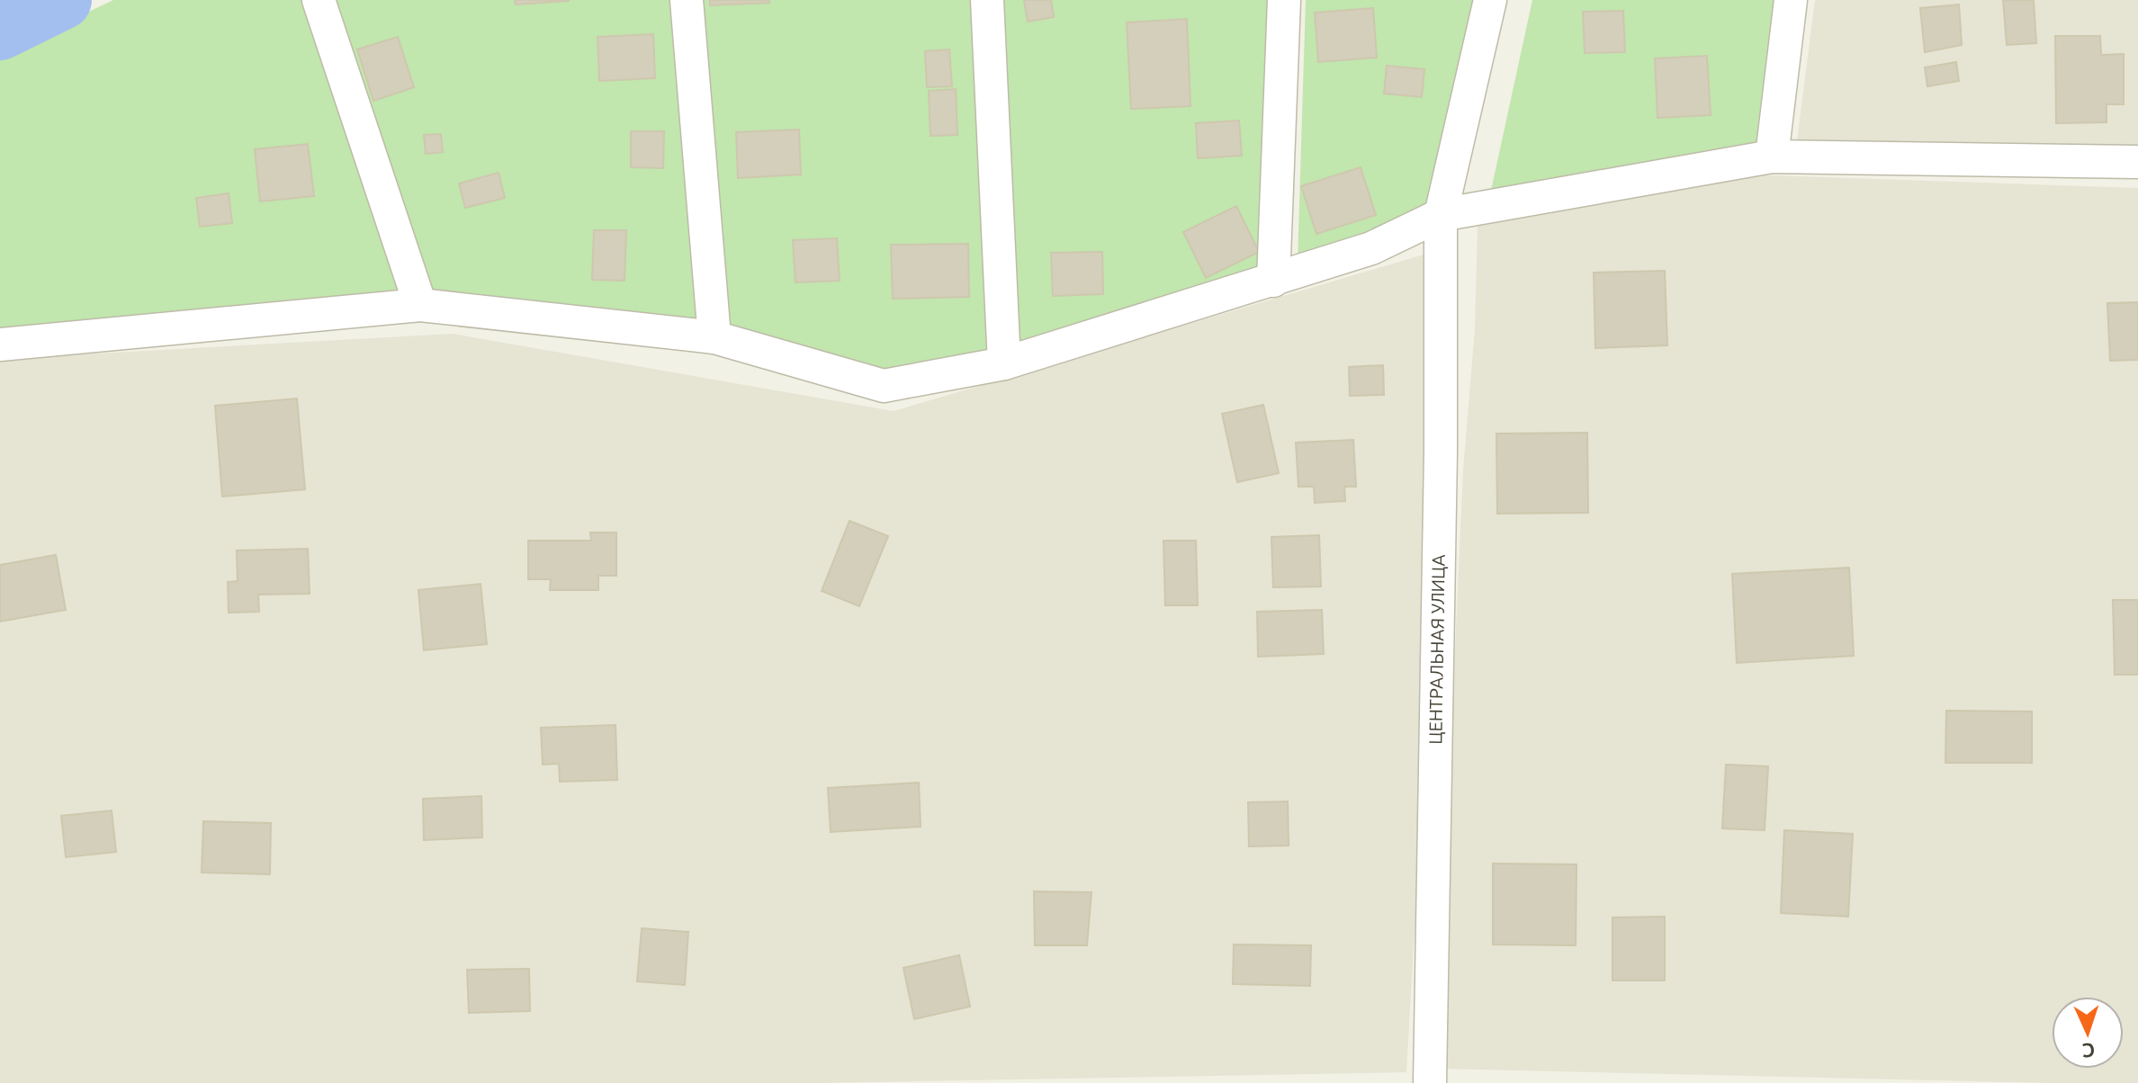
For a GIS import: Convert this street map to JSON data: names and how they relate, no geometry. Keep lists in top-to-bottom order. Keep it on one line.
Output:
{"streets":{"street":["ЦЕНТРАЛЬНАЯ УЛИЦА"]},"north":"bottom"}
